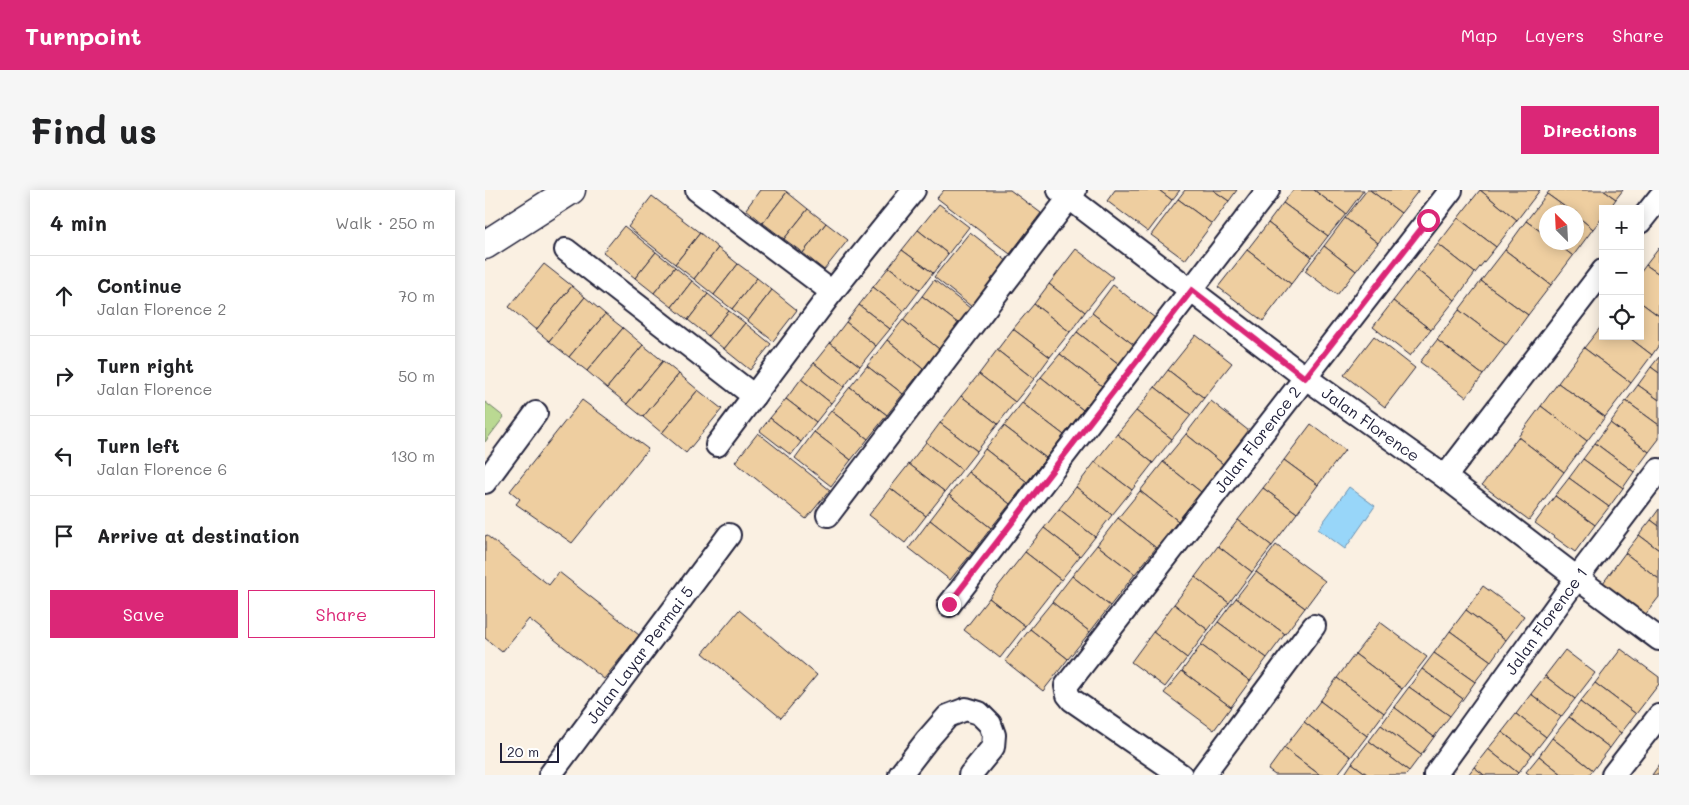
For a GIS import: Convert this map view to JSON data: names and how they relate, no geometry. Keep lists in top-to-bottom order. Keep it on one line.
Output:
{"streets":{"street":["Jalan Florence","Jalan Florence 2","Jalan Florence 1","Jalan Layar Permai 5"]},"crossings":[["Jalan Florence","Jalan Florence 2"],["Jalan Florence","Jalan Florence 1"]],"scale_bar":"20 m","north":"top left","page":{"header":"Turnpoint","nav":["Map","Layers","Share"],"buttons":["Directions",["Save","Share"]],"title":"Find us","heading":["4 min","Walk · 250 m"],"map_buttons":["+","−"],"list":[["Continue","Jalan Florence 2","70 m"],["Turn right","Jalan Florence","50 m"],["Turn left","Jalan Florence 6","130 m"],"Arrive at destination"],"scale":"20 m"}}
